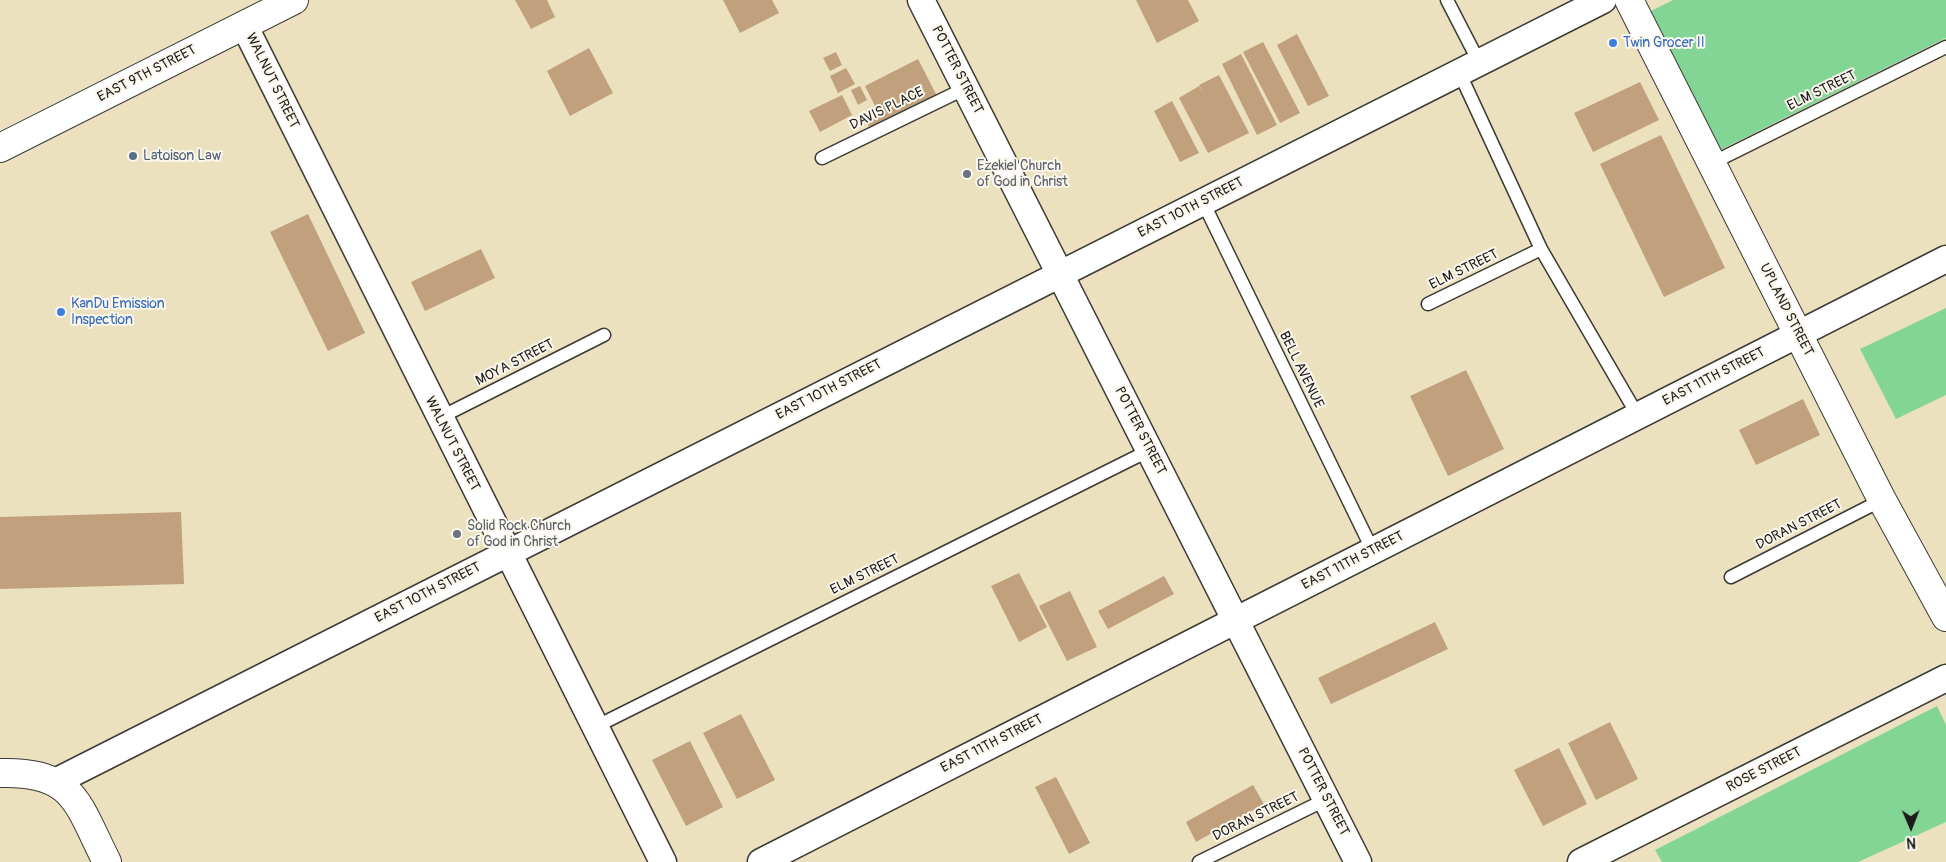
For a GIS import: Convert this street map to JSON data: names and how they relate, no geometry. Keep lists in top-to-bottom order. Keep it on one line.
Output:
{"streets":{"street":["POTTER STREET","EAST 9TH STREET","WALNUT STREET","EAST 10TH STREET","UPLAND STREET","EAST 11TH STREET","ROSE STREET"],"lane":["ELM STREET","DAVIS PLACE","MOYA STREET","BELL AVENUE","DORAN STREET"]},"crossings":[["POTTER STREET","ELM STREET"],["POTTER STREET","DAVIS PLACE"],["POTTER STREET","EAST 10TH STREET"],["POTTER STREET","EAST 11TH STREET"],["POTTER STREET","DORAN STREET"],["EAST 9TH STREET","WALNUT STREET"],["WALNUT STREET","ELM STREET"],["WALNUT STREET","EAST 10TH STREET"],["WALNUT STREET","MOYA STREET"],["ELM STREET","UPLAND STREET"],["EAST 10TH STREET","BELL AVENUE"],["UPLAND STREET","EAST 11TH STREET"],["UPLAND STREET","DORAN STREET"],["BELL AVENUE","EAST 11TH STREET"]],"places":["Twin Grocer II","Latoison Law","Ezekiel Church of God in Christ","KanDu Emission Inspection","Solid Rock Church of God in Christ"],"north":"bottom"}
